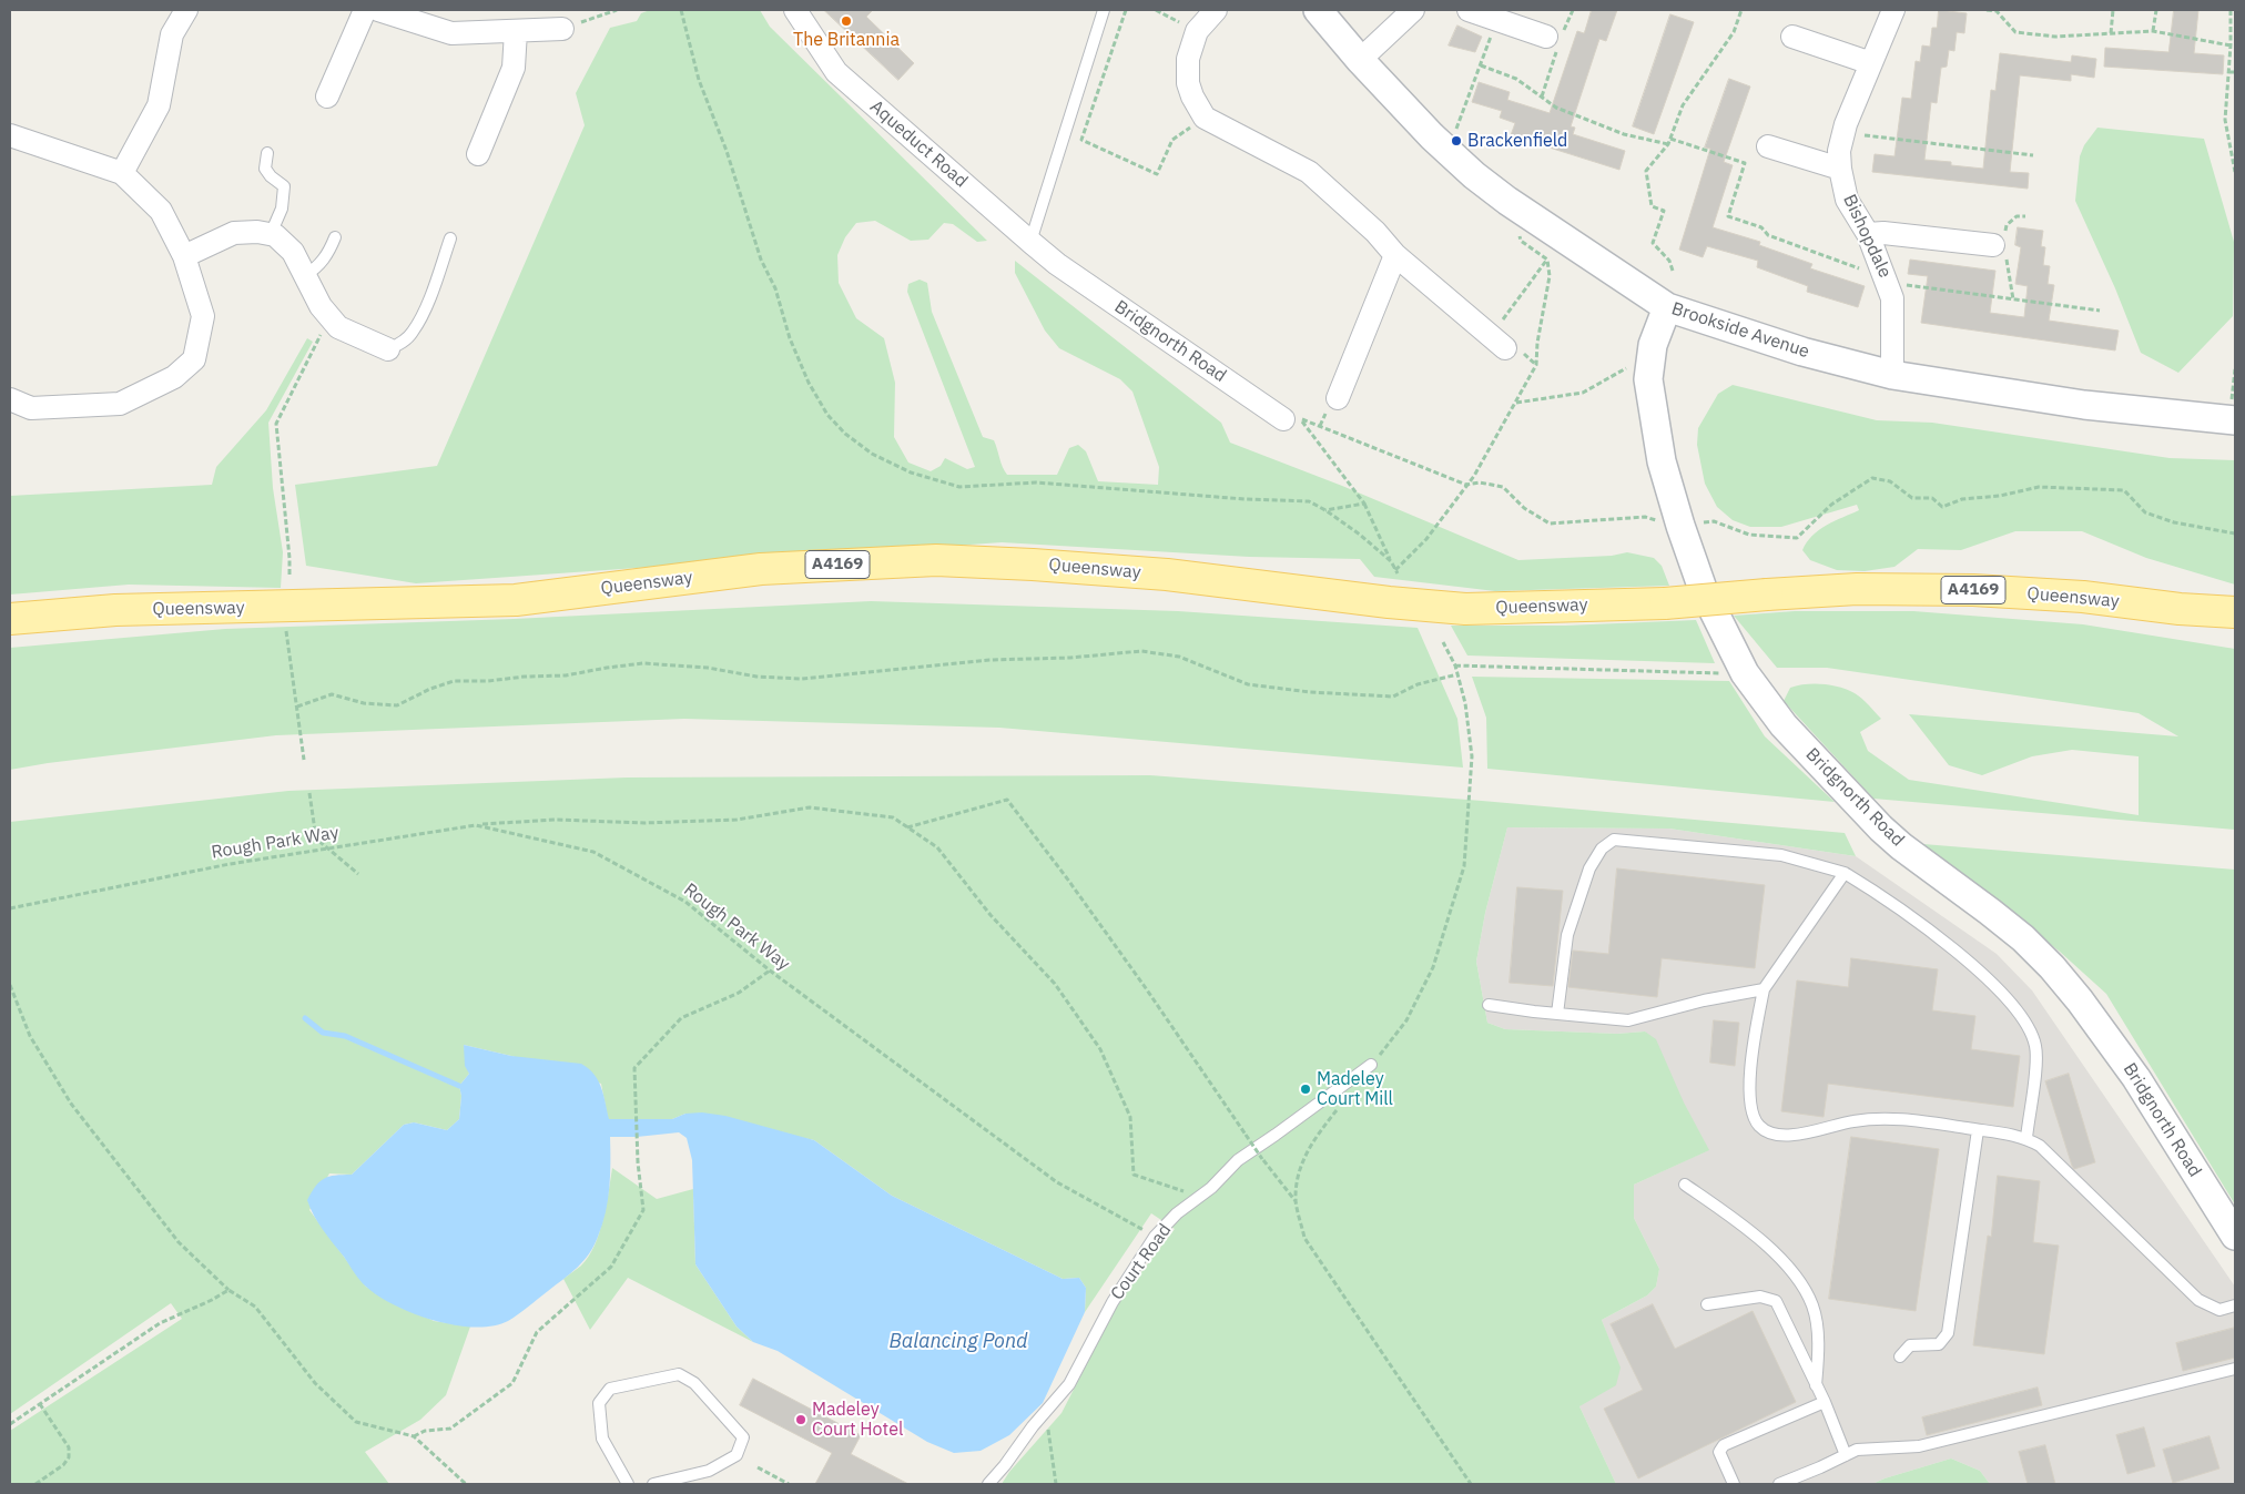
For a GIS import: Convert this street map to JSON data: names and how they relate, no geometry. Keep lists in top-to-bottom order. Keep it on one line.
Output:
{"streets":{"main road":["A4169","Queensway"],"street":["Aqueduct Road","Bishopdale","Brookside Avenue","Bridgnorth Road"],"lane":["Court Road"],"path":["Rough Park Way"]},"crossings":[["Aqueduct Road","Bridgnorth Road"],["Bishopdale","Brookside Avenue"],["Brookside Avenue","Bridgnorth Road"],["Rough Park Way","Court Road"]],"water":["Balancing Pond"],"places":["The Britannia","Brackenfield","Madeley Court Mill","Madeley Court Hotel"]}
